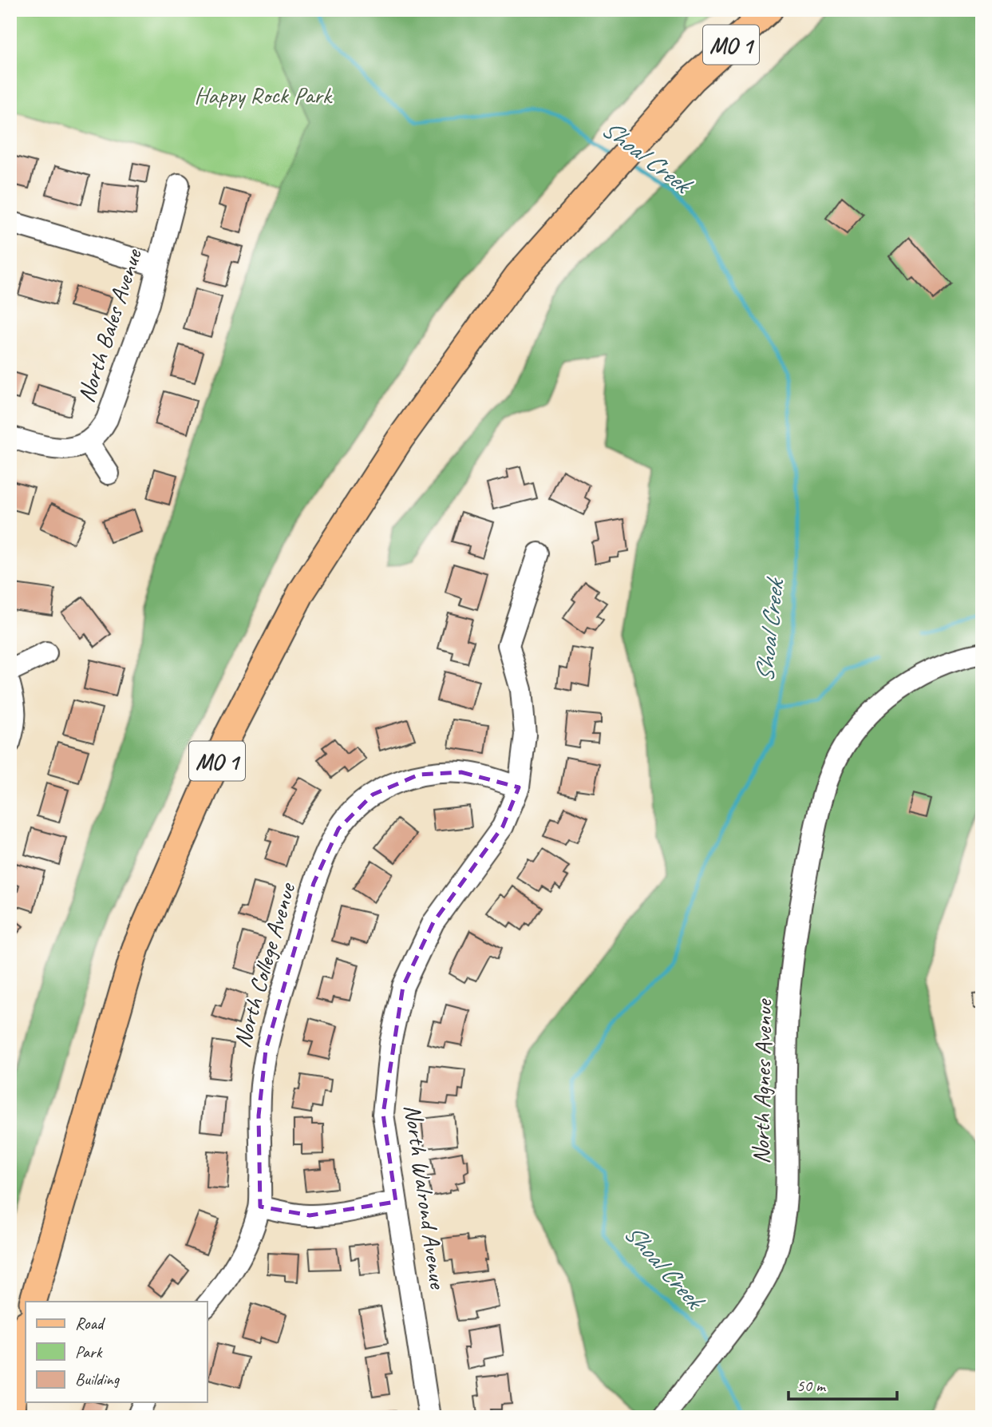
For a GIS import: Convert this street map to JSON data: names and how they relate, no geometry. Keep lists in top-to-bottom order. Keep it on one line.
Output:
{"streets":{"main road":["MO 1"],"street":["North Bales Avenue","North College Avenue","North Agnes Avenue","North Walrond Avenue"]},"crossings":[["North College Avenue","North Walrond Avenue"]],"water":["Shoal Creek"],"parks":["Happy Rock Park"],"legend":["Road","Park","Building"],"scale_bar":"50 m"}
